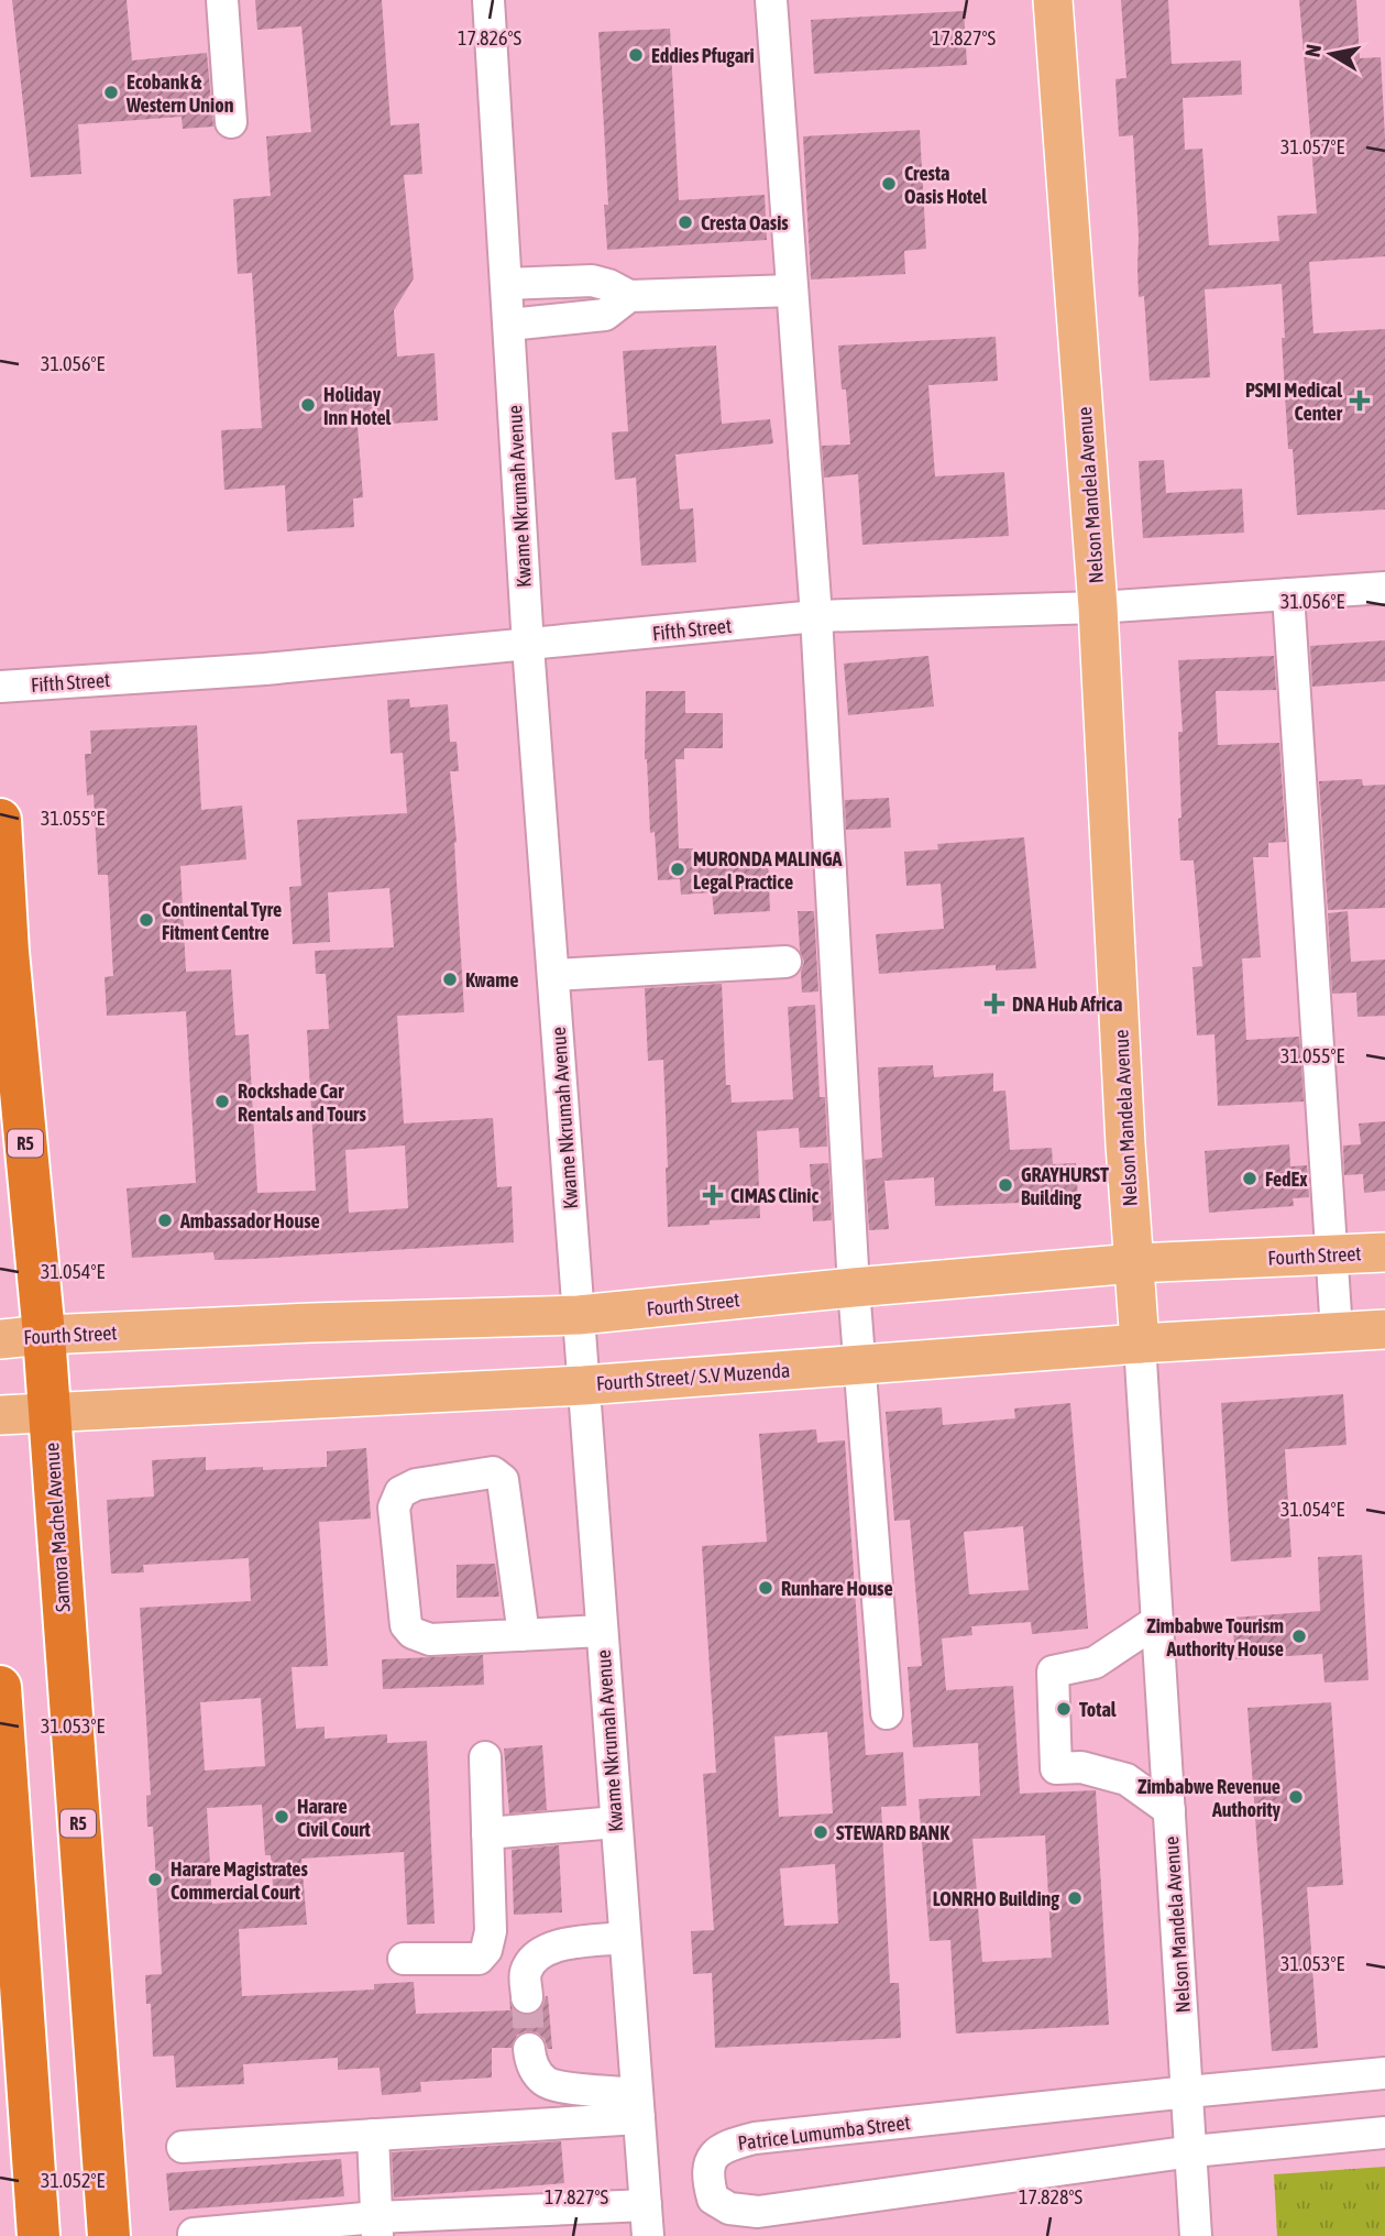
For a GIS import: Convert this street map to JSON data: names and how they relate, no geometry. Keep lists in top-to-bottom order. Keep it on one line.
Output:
{"streets":{"highway":["R5","Samora Machel Avenue"],"main road":["Nelson Mandela Avenue","Fourth Street","Fourth Street/ S.V Muzenda"],"street":["Kwame Nkrumah Avenue","Fifth Street","Patrice Lumumba Street"]},"crossings":[["Nelson Mandela Avenue","Fifth Street"],["Nelson Mandela Avenue","Fourth Street"],["Nelson Mandela Avenue","Fourth Street/ S.V Muzenda"],["Nelson Mandela Avenue","Patrice Lumumba Street"],["Kwame Nkrumah Avenue","Fifth Street"],["Kwame Nkrumah Avenue","Fourth Street"],["Kwame Nkrumah Avenue","Fourth Street/ S.V Muzenda"],["Fourth Street","Samora Machel Avenue"],["Fourth Street/ S.V Muzenda","Samora Machel Avenue"]],"places":{"other":["Eddies Pfugari","Ecobank & Western Union","Cresta Oasis Hotel","Cresta Oasis","Holiday Inn Hotel","MURONDA MALINGA Legal Practice","Continental Tyre Fitment Centre","Kwame","Rockshade Car Rentals and Tours","FedEx","GRAYHURST Building","Ambassador House","Runhare House","Zimbabwe Tourism Authority House","Total","Zimbabwe Revenue Authority","Harare Civil Court","STEWARD BANK","Harare Magistrates Commercial Court","LONRHO Building"],"health":["PSMI Medical Center","DNA Hub Africa","CIMAS Clinic"]},"north":"left","coordinates":["17.826°S","17.827°S","31.057°E","31.056°E","31.055°E","31.054°E","31.053°E","31.052°E","17.828°S"]}
